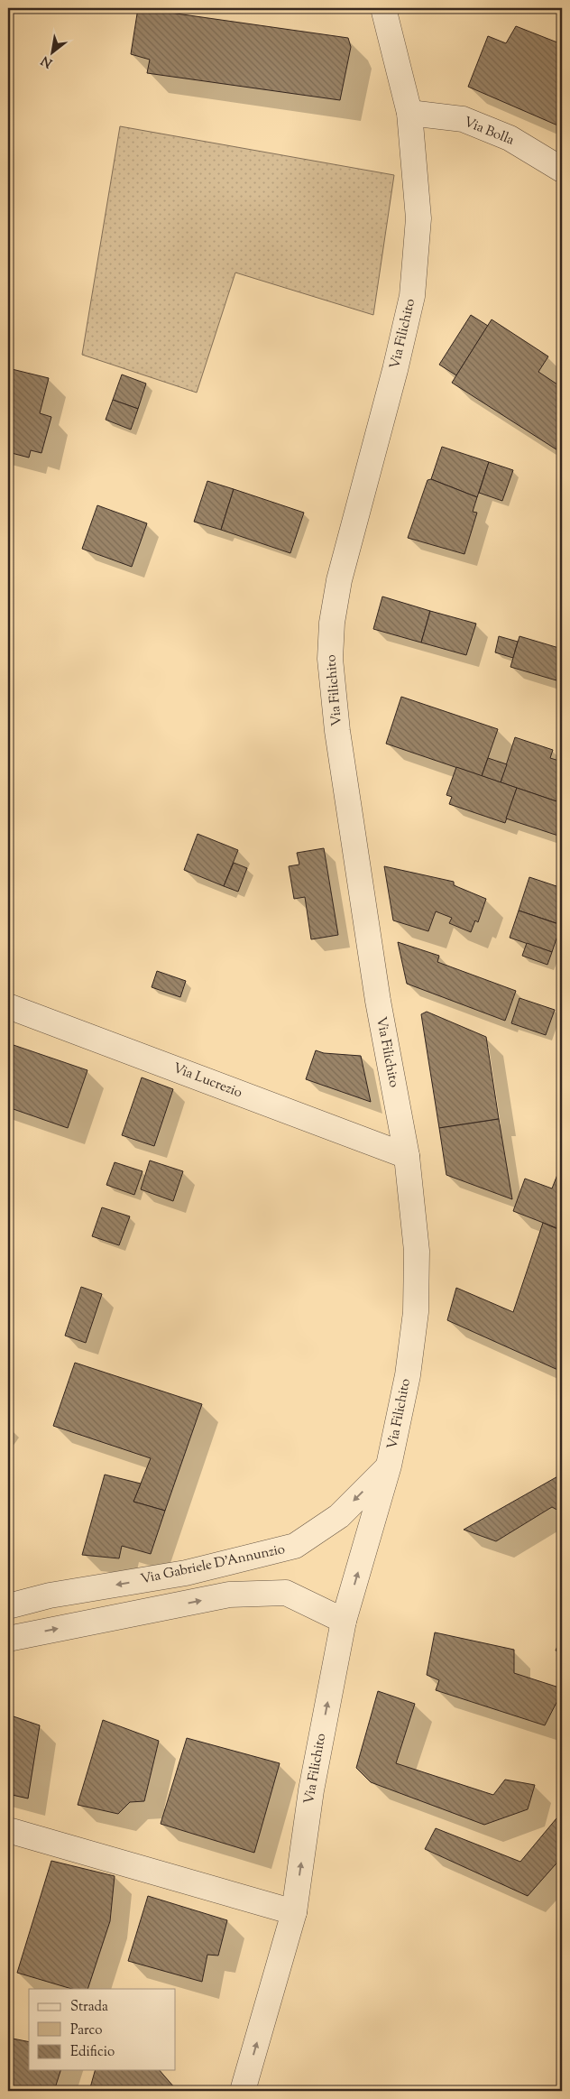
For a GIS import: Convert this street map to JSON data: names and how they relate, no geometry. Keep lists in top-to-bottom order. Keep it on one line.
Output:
{"streets":{"street":["Via Bolla","Via Filichito","Via Lucrezio","Via Gabriele D'Annunzio"]},"crossings":[["Via Bolla","Via Filichito"],["Via Filichito","Via Lucrezio"],["Via Filichito","Via Gabriele D'Annunzio"]],"legend":["Strada","Parco","Edificio"],"north":"bottom left"}
